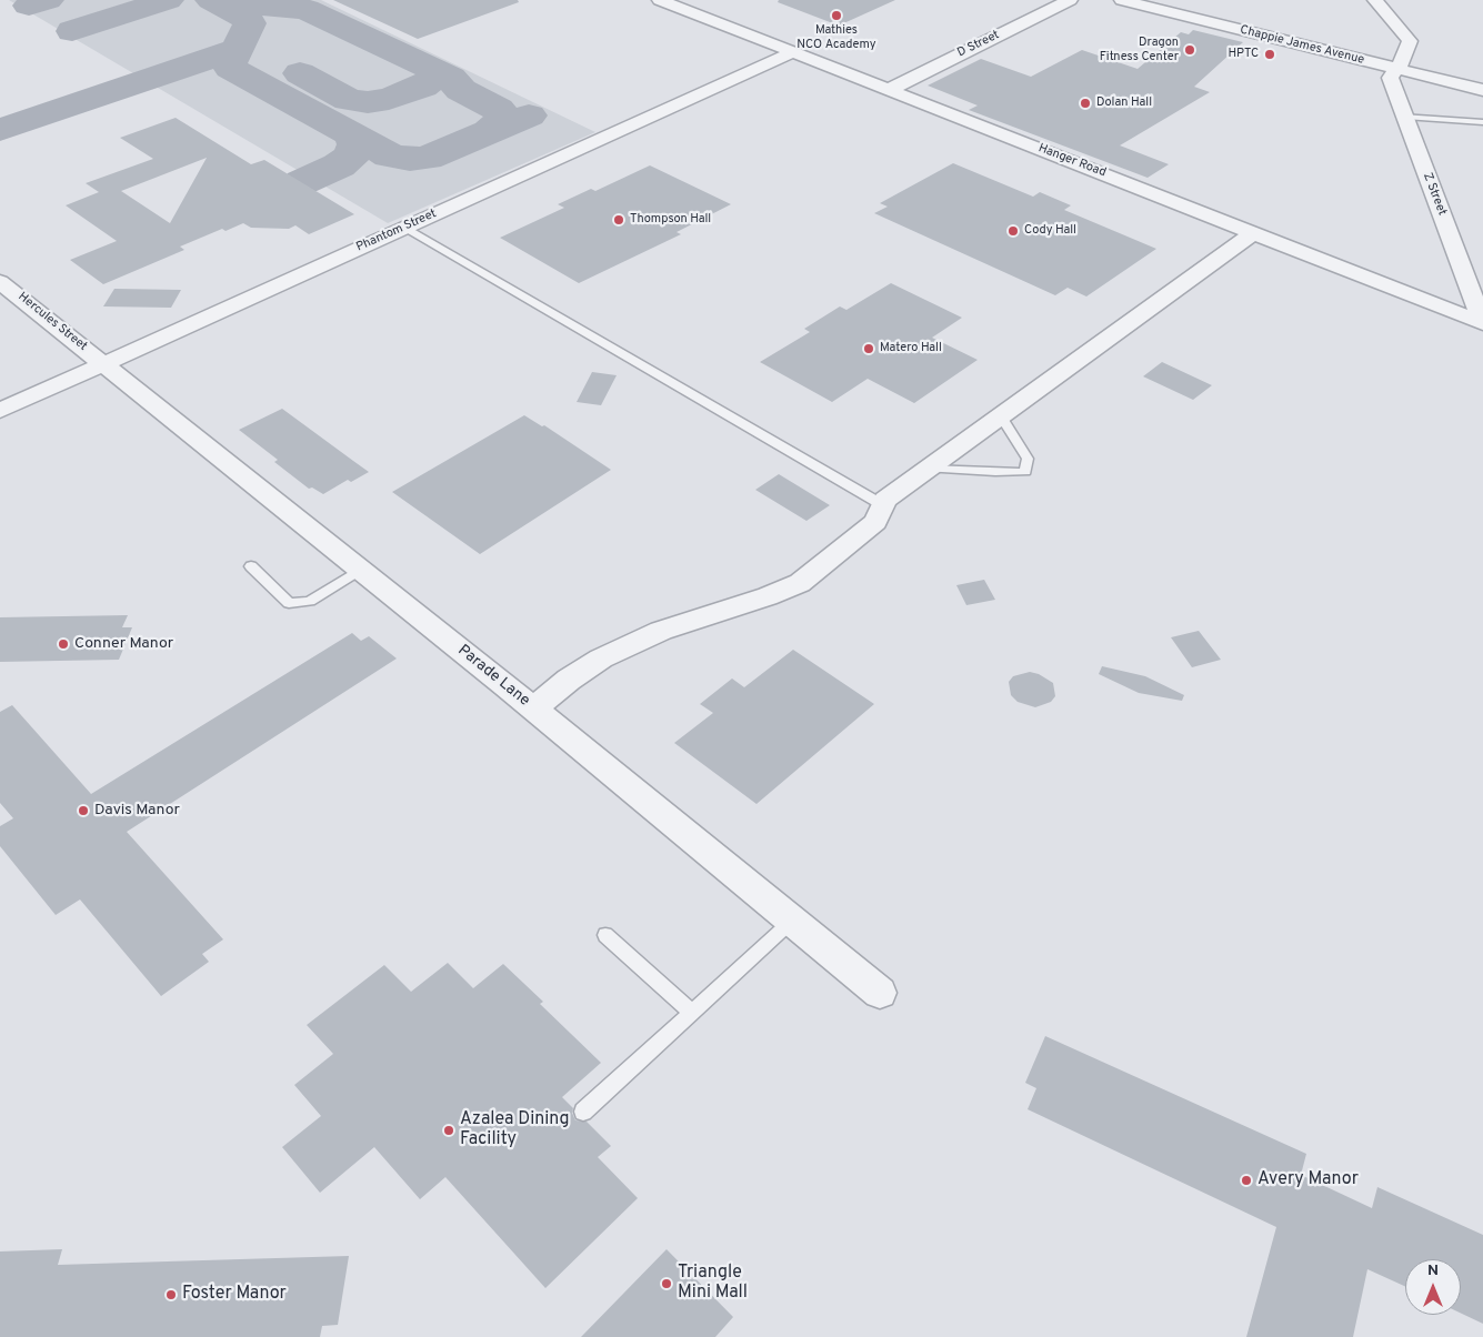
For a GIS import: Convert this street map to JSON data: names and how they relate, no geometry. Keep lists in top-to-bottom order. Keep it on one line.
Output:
{"streets":{"street":["D Street","Chappie James Avenue","Hanger Road","Z Street","Phantom Street","Hercules Street","Parade Lane"]},"crossings":[["D Street","Hanger Road"],["Chappie James Avenue","Z Street"],["Hanger Road","Z Street"],["Hanger Road","Phantom Street"],["Phantom Street","Hercules Street"],["Phantom Street","Parade Lane"],["Hercules Street","Parade Lane"]],"places":["Mathies NCO Academy","Dragon Fitness Center","HPTC","Dolan Hall","Thompson Hall","Cody Hall","Matero Hall","Conner Manor","Davis Manor","Azalea Dining Facility","Avery Manor","Triangle Mini Mall","Foster Manor"],"north":"top"}
